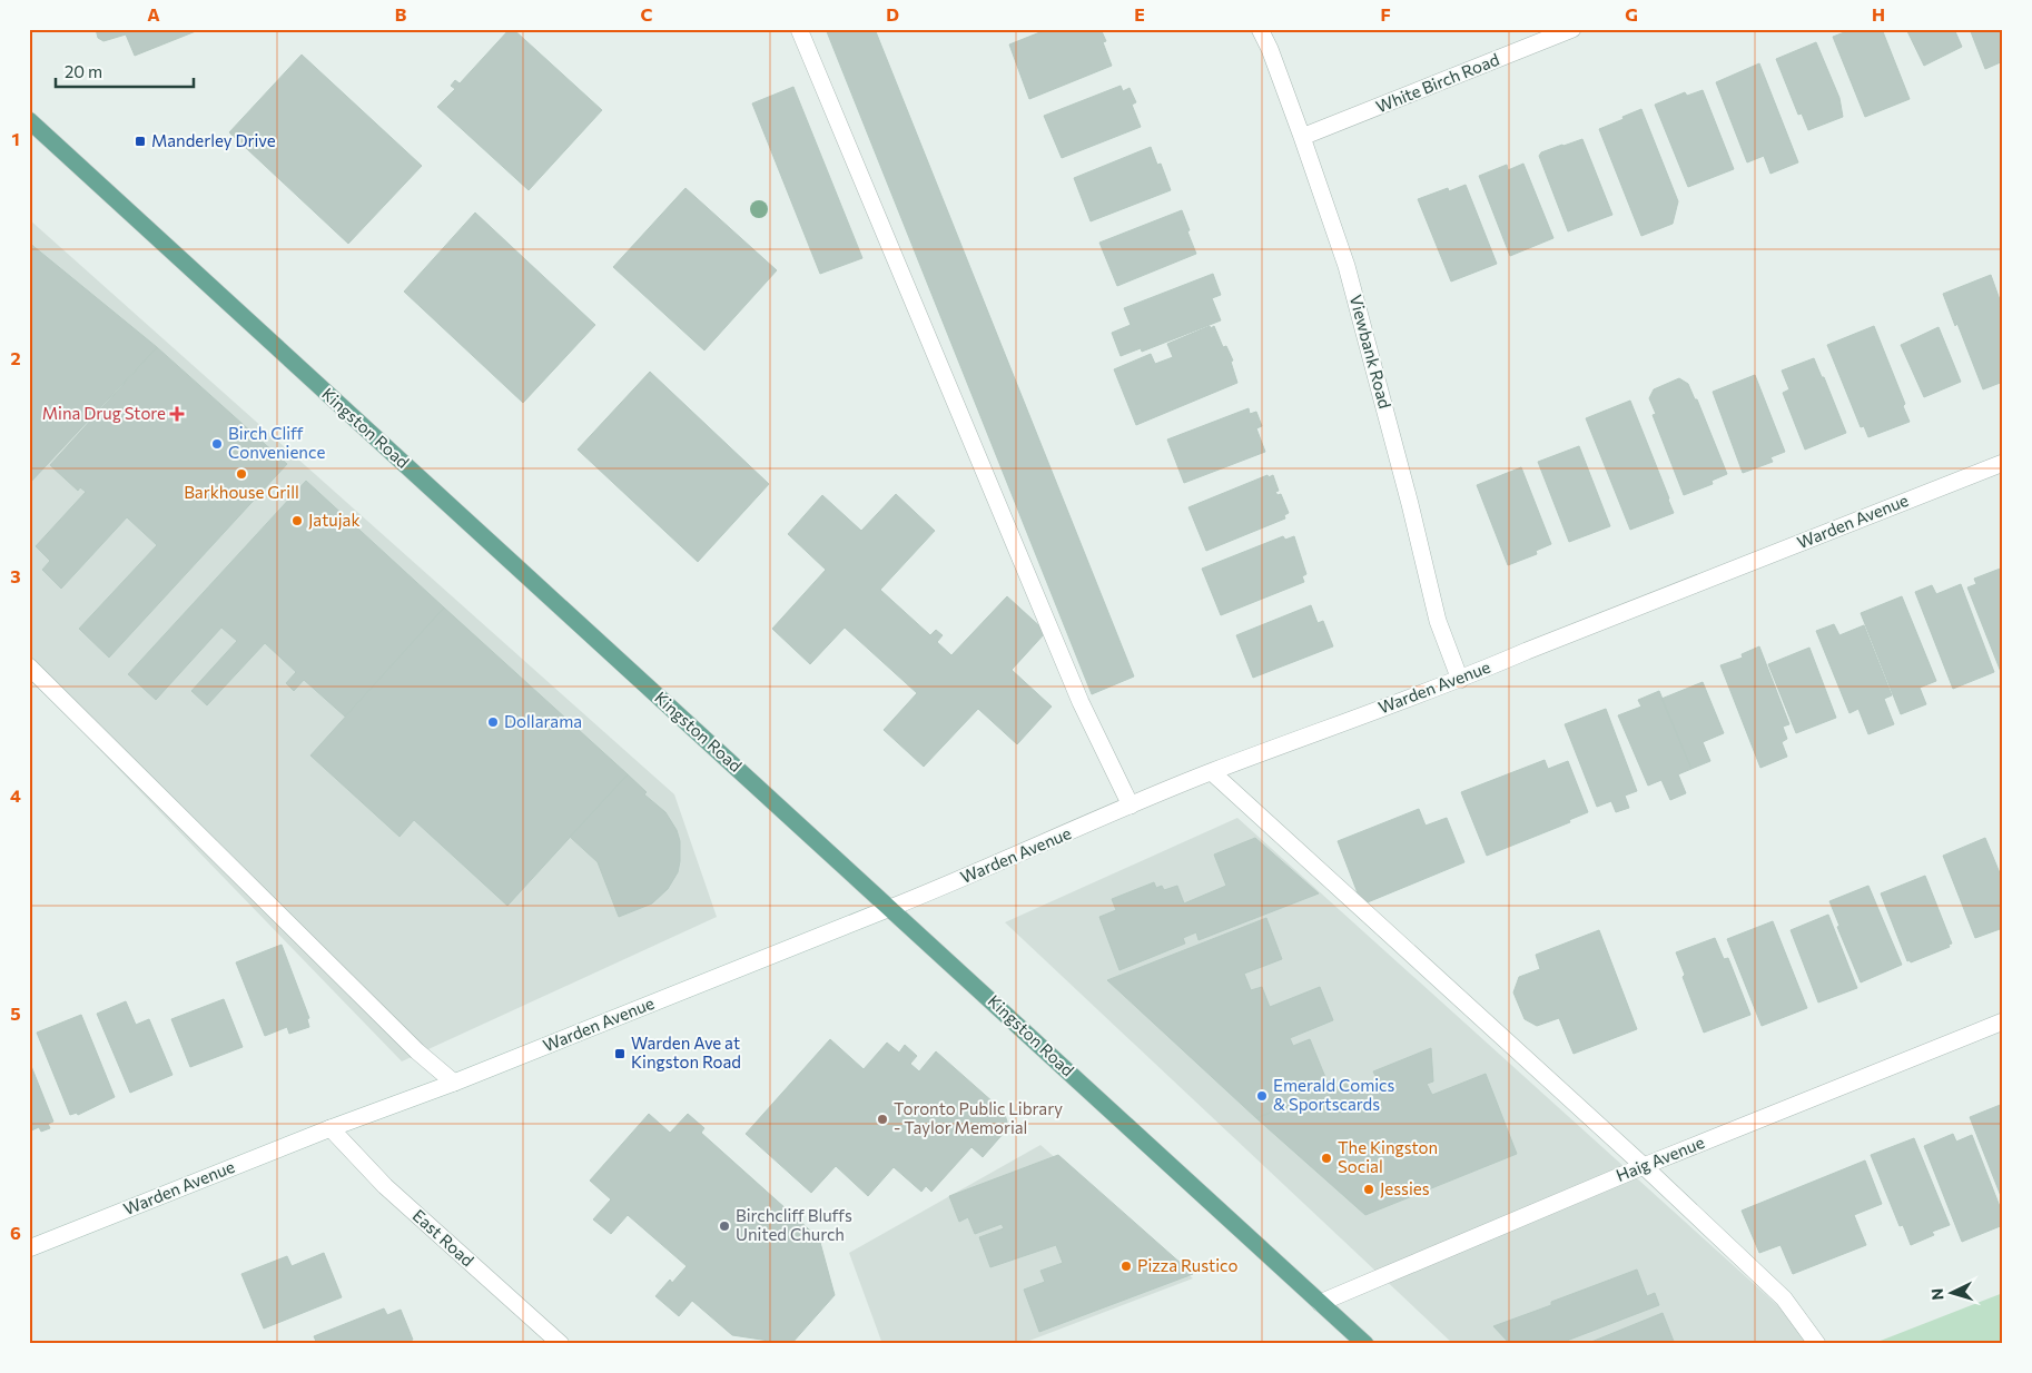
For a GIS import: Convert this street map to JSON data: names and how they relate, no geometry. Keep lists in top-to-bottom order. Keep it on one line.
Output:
{"streets":{"main road":["Kingston Road"],"street":["White Birch Road","Viewbank Road","Warden Avenue","Haig Avenue","East Road"]},"crossings":[["White Birch Road","Viewbank Road"],["Viewbank Road","Warden Avenue"],["Kingston Road","Warden Avenue"],["Kingston Road","Haig Avenue"],["Warden Avenue","East Road"]],"places":{"transit":["Manderley Drive","Warden Ave at Kingston Road"],"health":["Mina Drug Store"],"other":["Birch Cliff Convenience","Barkhouse Grill","Jatujak","Dollarama","Emerald Comics & Sportscards","Toronto Public Library - Taylor Memorial","The Kingston Social","Jessies","Birchcliff Bluffs United Church","Pizza Rustico"]},"scale_bar":"20 m","north":"left","grid":{"columns":["A","B","C","D","E","F","G","H"],"rows":["1","2","3","4","5","6"]}}
